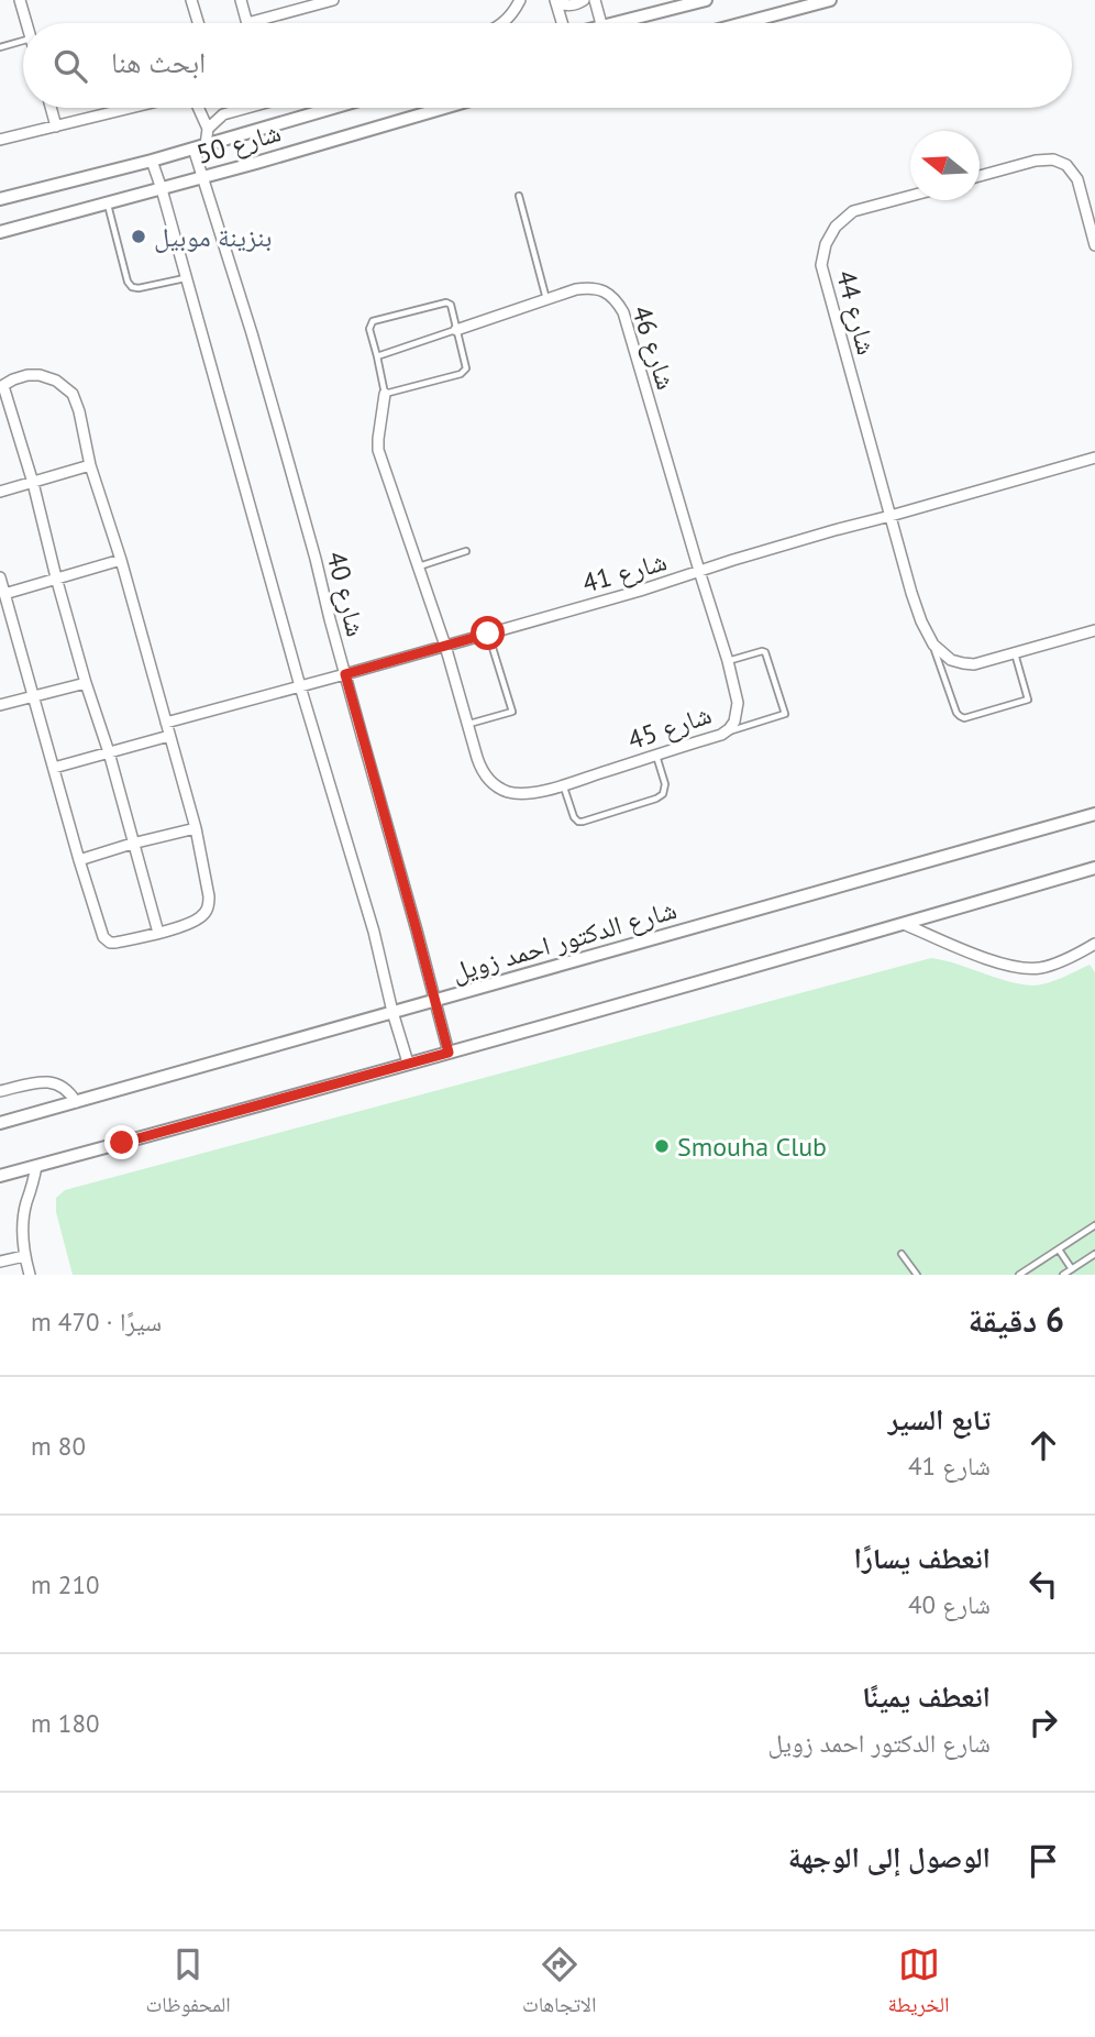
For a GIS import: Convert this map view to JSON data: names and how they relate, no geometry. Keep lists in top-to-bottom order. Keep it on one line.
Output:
{"streets":{"street":["شارع 50","شارع 44","شارع 46","شارع 41","شارع 40","شارع 45","شارع الدكتور احمد زويل"]},"crossings":[["شارع 50","شارع 40"],["شارع 44","شارع 41"],["شارع 46","شارع 41"],["شارع 46","شارع 45"],["شارع 41","شارع 40"],["شارع 41","شارع 45"],["شارع 40","شارع الدكتور احمد زويل"]],"places":["بنزينة موبيل","Smouha Club"],"north":"left","page":{"search":"ابحث هنا","heading":["6 دقيقة","سيرًا · 470 m"],"list":[["تابع السير","شارع 41","80 m"],["انعطف يسارًا","شارع 40","210 m"],["انعطف يمينًا","شارع الدكتور احمد زويل","180 m"],"الوصول إلى الوجهة"],"nav":["الخريطة","الاتجاهات","المحفوظات"]}}
